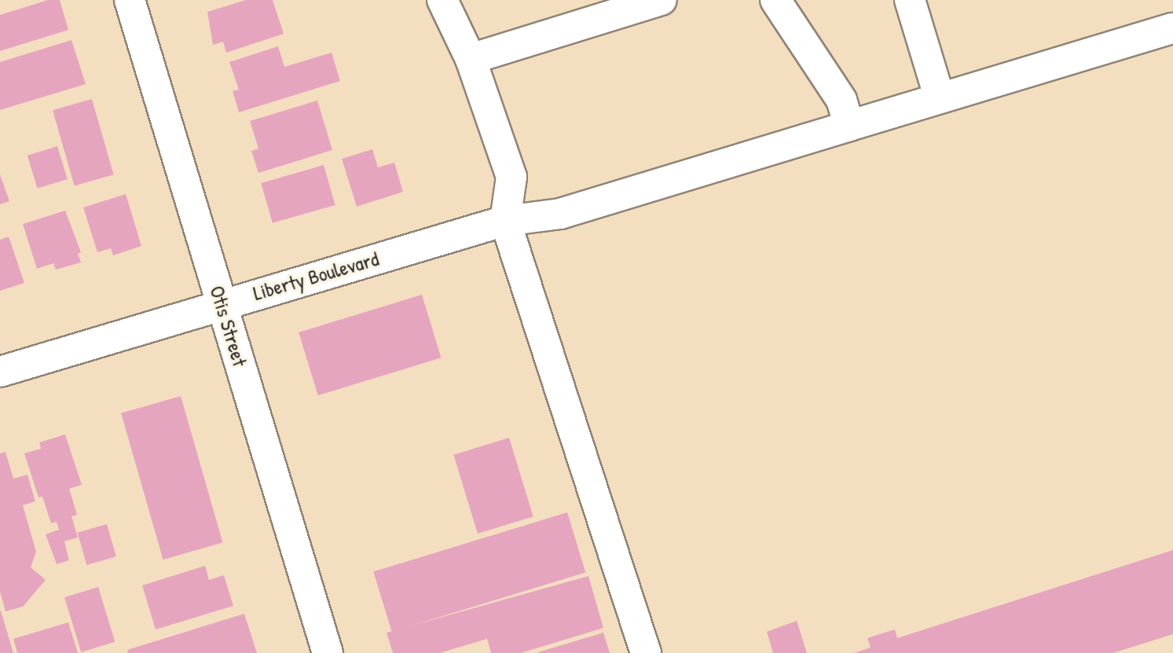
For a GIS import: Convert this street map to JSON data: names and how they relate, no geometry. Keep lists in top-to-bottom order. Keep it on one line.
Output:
{"streets":{"main road":["Liberty Boulevard","Otis Street"]},"crossings":[["Liberty Boulevard","Otis Street"]]}
